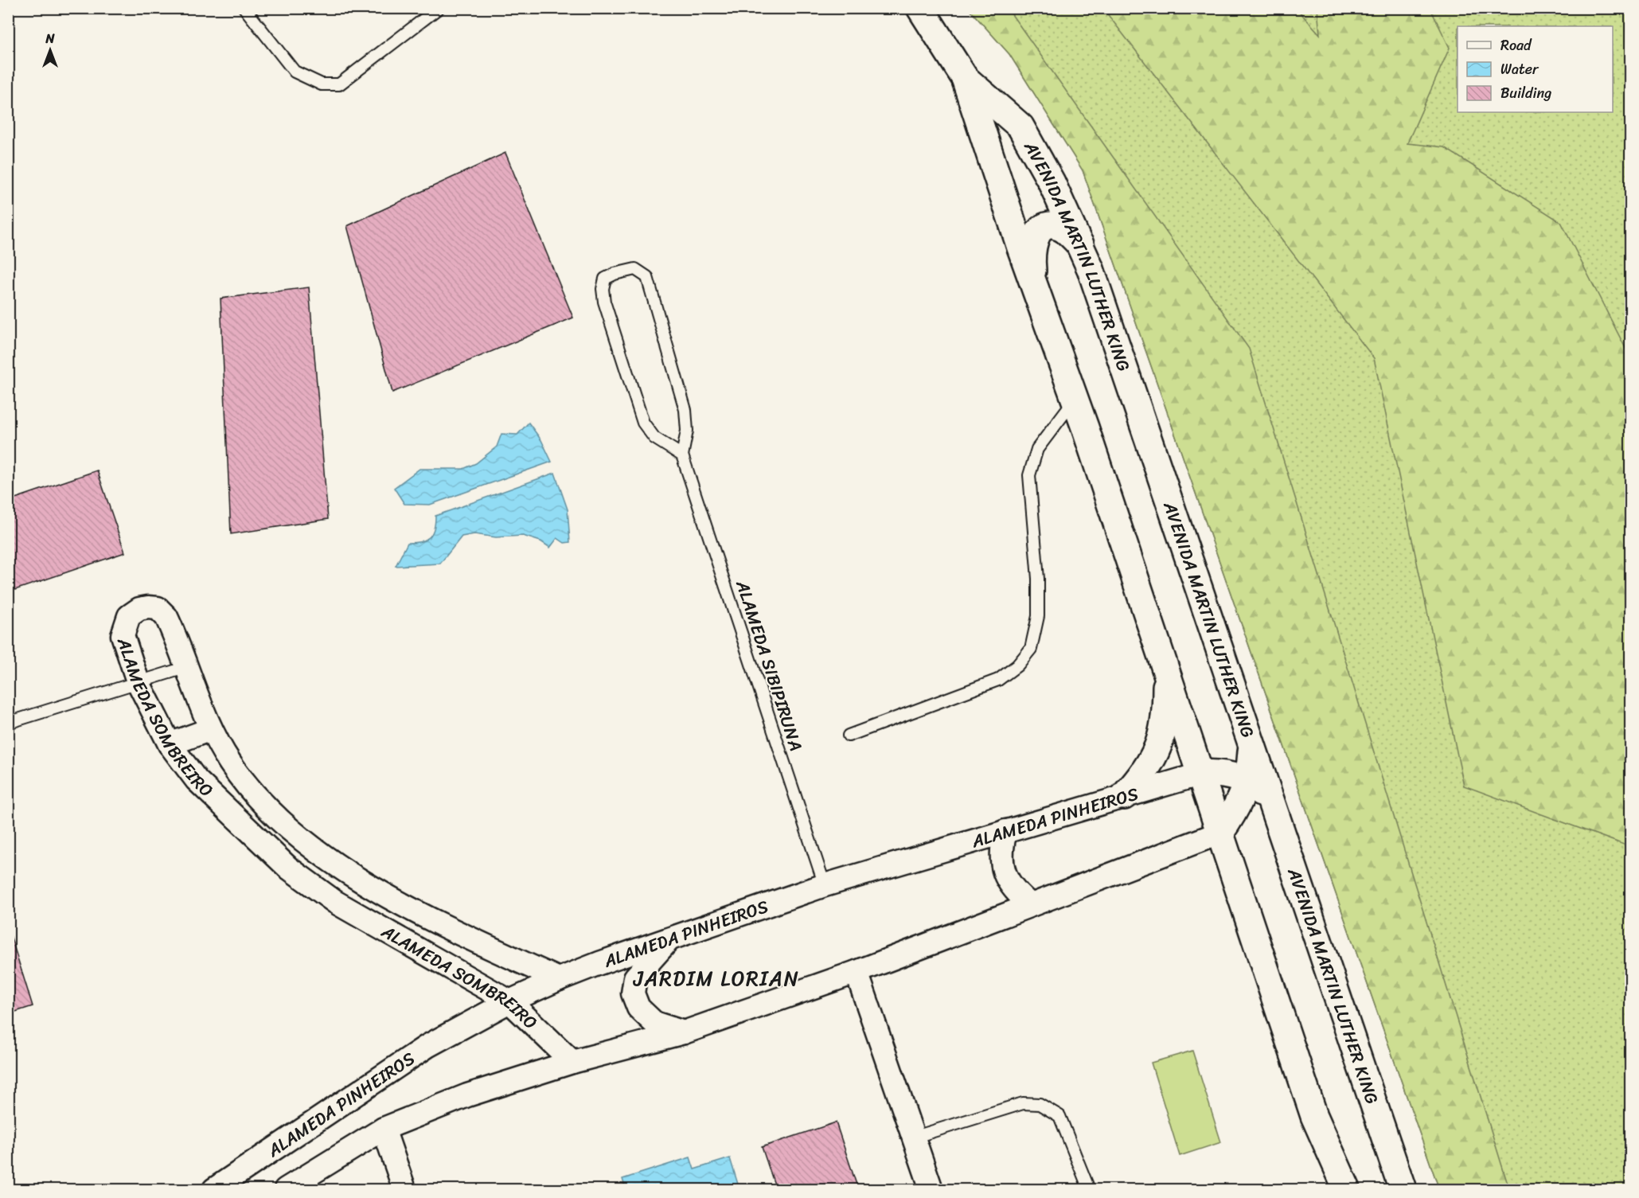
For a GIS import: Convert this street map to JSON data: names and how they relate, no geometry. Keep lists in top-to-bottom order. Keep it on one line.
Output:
{"streets":{"main road":["AVENIDA MARTIN LUTHER KING"],"street":["ALAMEDA SOMBREIRO","ALAMEDA PINHEIROS"],"lane":["ALAMEDA SIBIPIRUNA"]},"crossings":[["AVENIDA MARTIN LUTHER KING","ALAMEDA PINHEIROS"],["ALAMEDA SIBIPIRUNA","ALAMEDA PINHEIROS"],["ALAMEDA SOMBREIRO","ALAMEDA PINHEIROS"]],"districts":["JARDIM LORIAN"],"legend":["Road","Water","Building"],"north":"top"}
